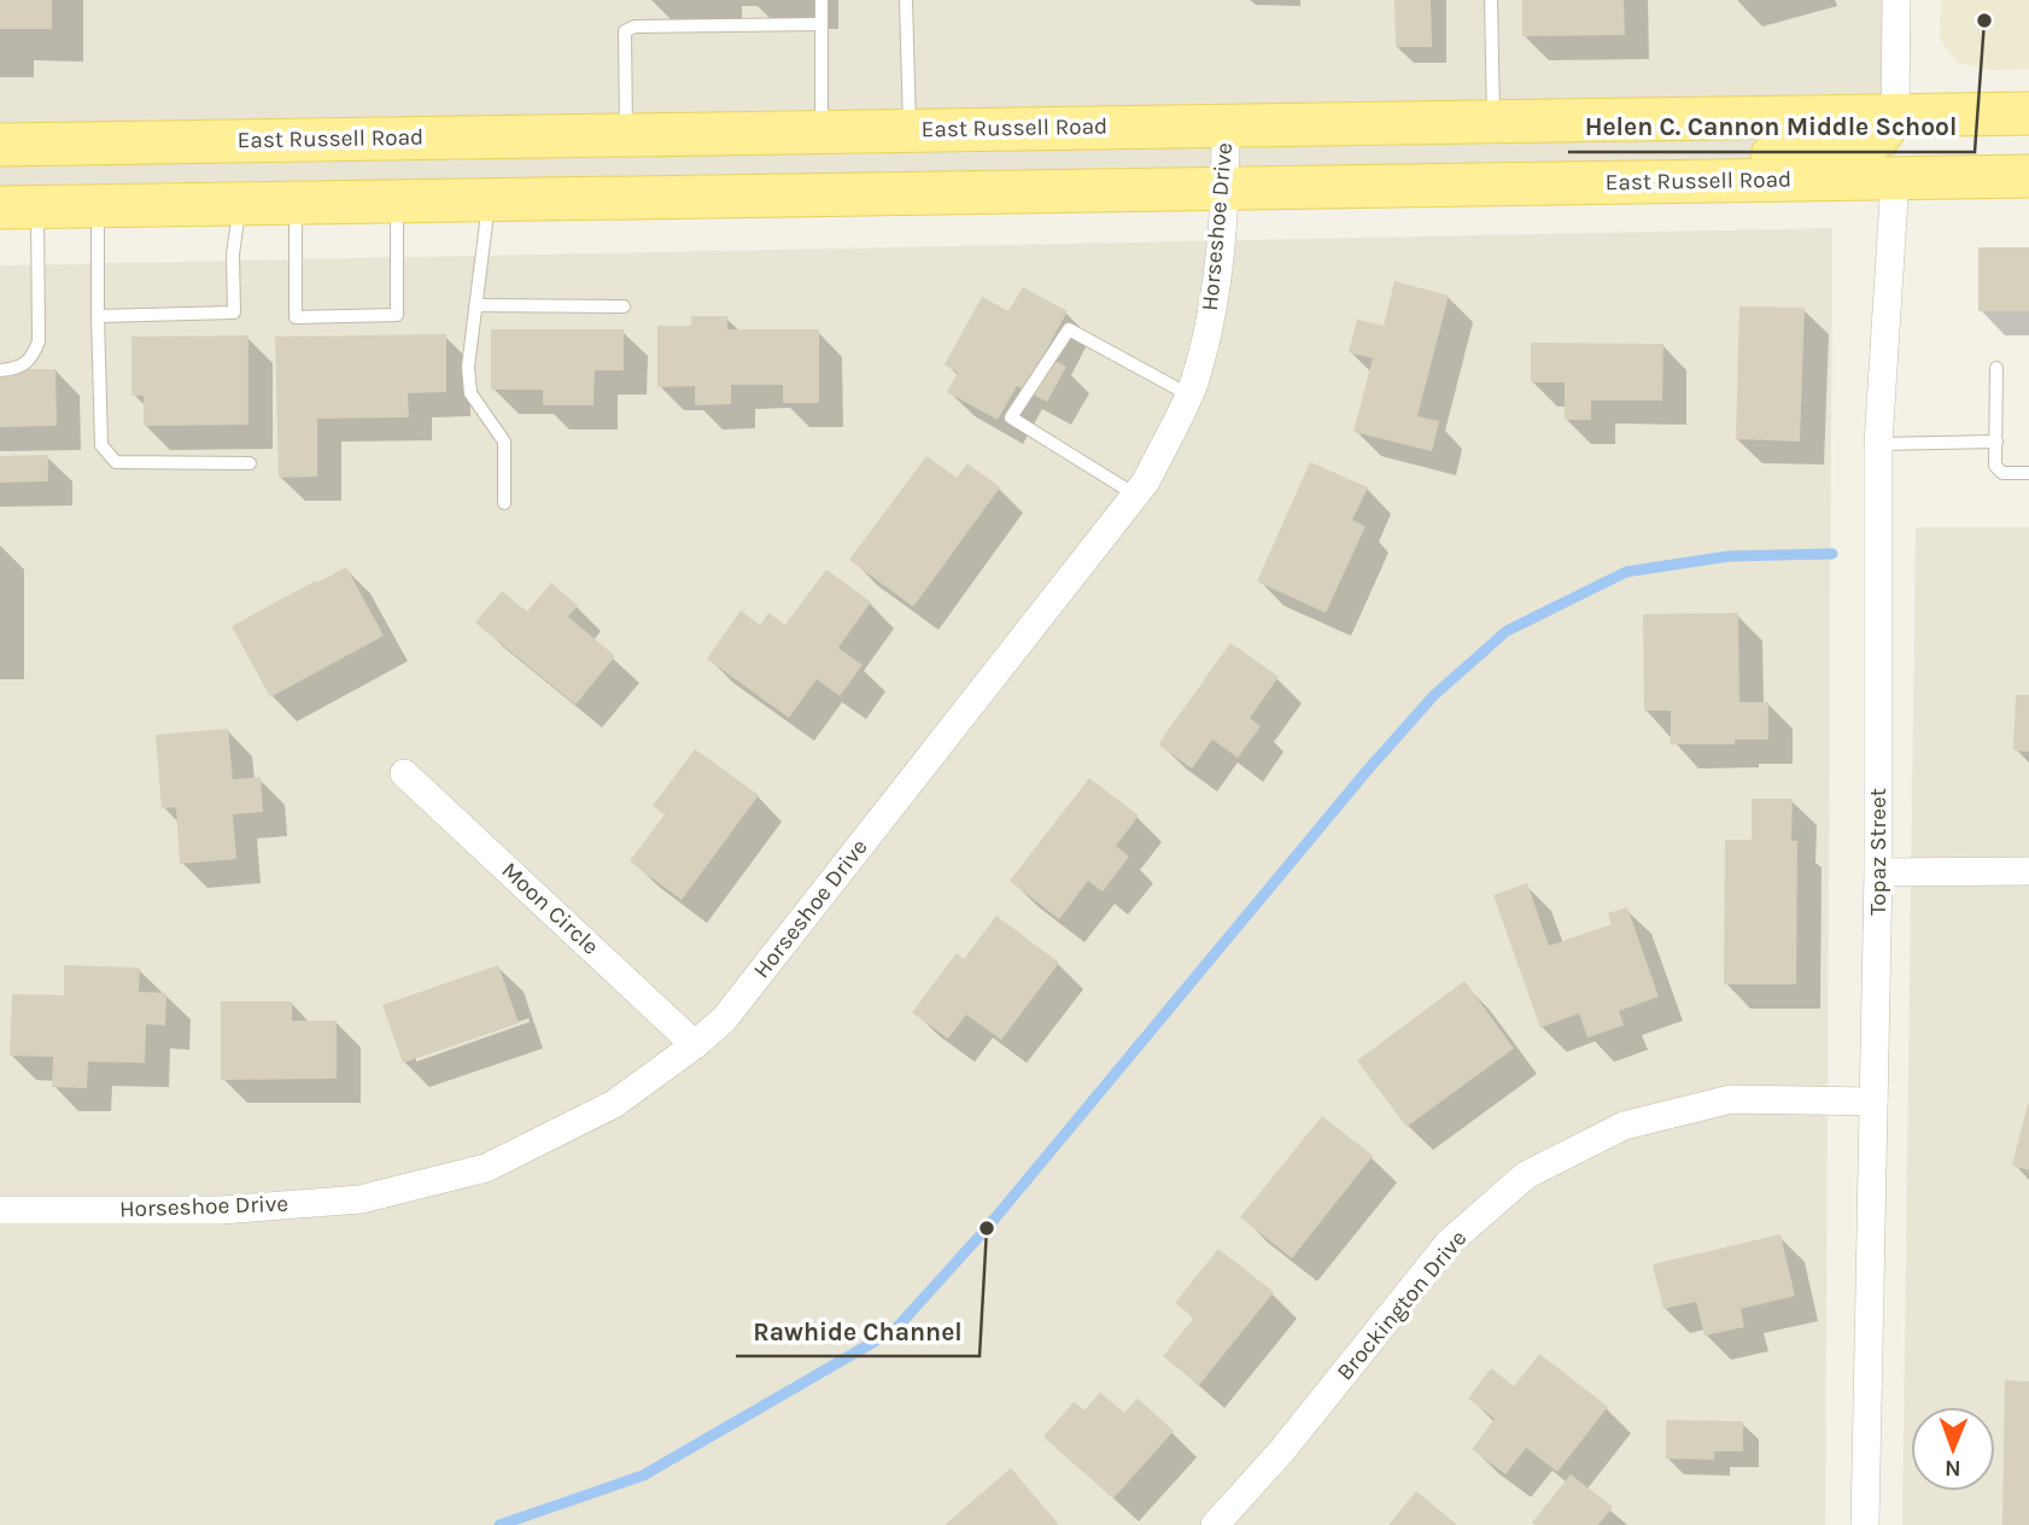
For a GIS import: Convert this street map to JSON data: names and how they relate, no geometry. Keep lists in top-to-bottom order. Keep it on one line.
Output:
{"streets":{"main road":["East Russell Road"],"street":["Horseshoe Drive","Topaz Street","Moon Circle","Brockington Drive"]},"crossings":[["East Russell Road","Horseshoe Drive"],["East Russell Road","Topaz Street"],["Horseshoe Drive","Moon Circle"],["Topaz Street","Brockington Drive"]],"places":["Helen C. Cannon Middle School","Rawhide Channel"],"north":"bottom"}
